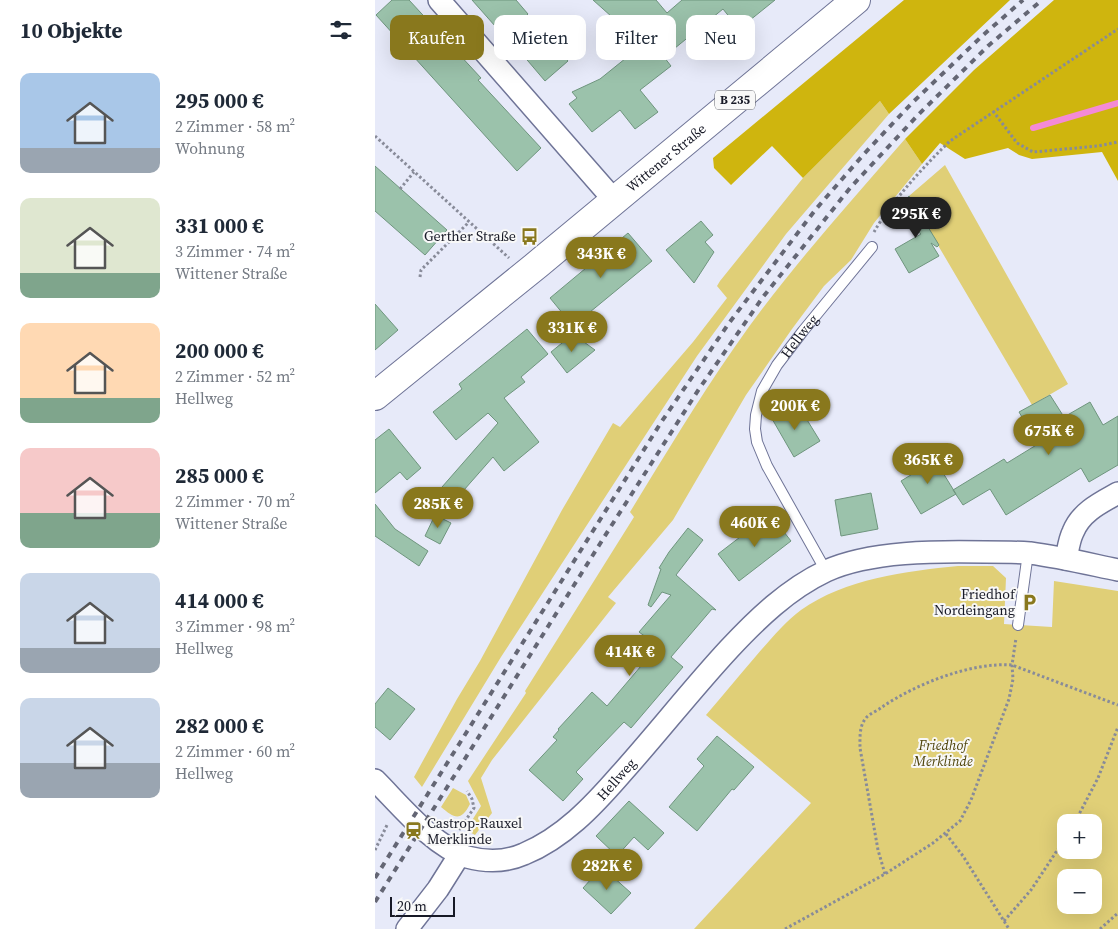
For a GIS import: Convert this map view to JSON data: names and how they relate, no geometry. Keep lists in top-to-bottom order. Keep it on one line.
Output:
{"streets":{"main road":["B 235","Wittener Straße"],"street":["Hellweg"]},"parks":["Friedhof Merklinde"],"places":{"bus stop":["Gerther Straße"],"parking":["Friedhof Nordeingang"],"station":["Castrop-Rauxel Merklinde"]},"scale_bar":"20 m","page":{"heading":"10 Objekte","chip":["Kaufen","Mieten","Filter","Neu"],"list":[{"name":"295 000 €","note":"2 Zimmer · 58 m² · Wohnung"},{"name":"331 000 €","note":"3 Zimmer · 74 m² · Wittener Straße"},{"name":"200 000 €","note":"2 Zimmer · 52 m² · Hellweg"},{"name":"285 000 €","note":"2 Zimmer · 70 m² · Wittener Straße"},{"name":"414 000 €","note":"3 Zimmer · 98 m² · Hellweg"},{"name":"282 000 €","note":"2 Zimmer · 60 m² · Hellweg"}],"price":["295K €","343K €","331K €","200K €","675K €","365K €","285K €","460K €","414K €","282K €"],"map_buttons":["+","−"],"scale":"20 m"}}
